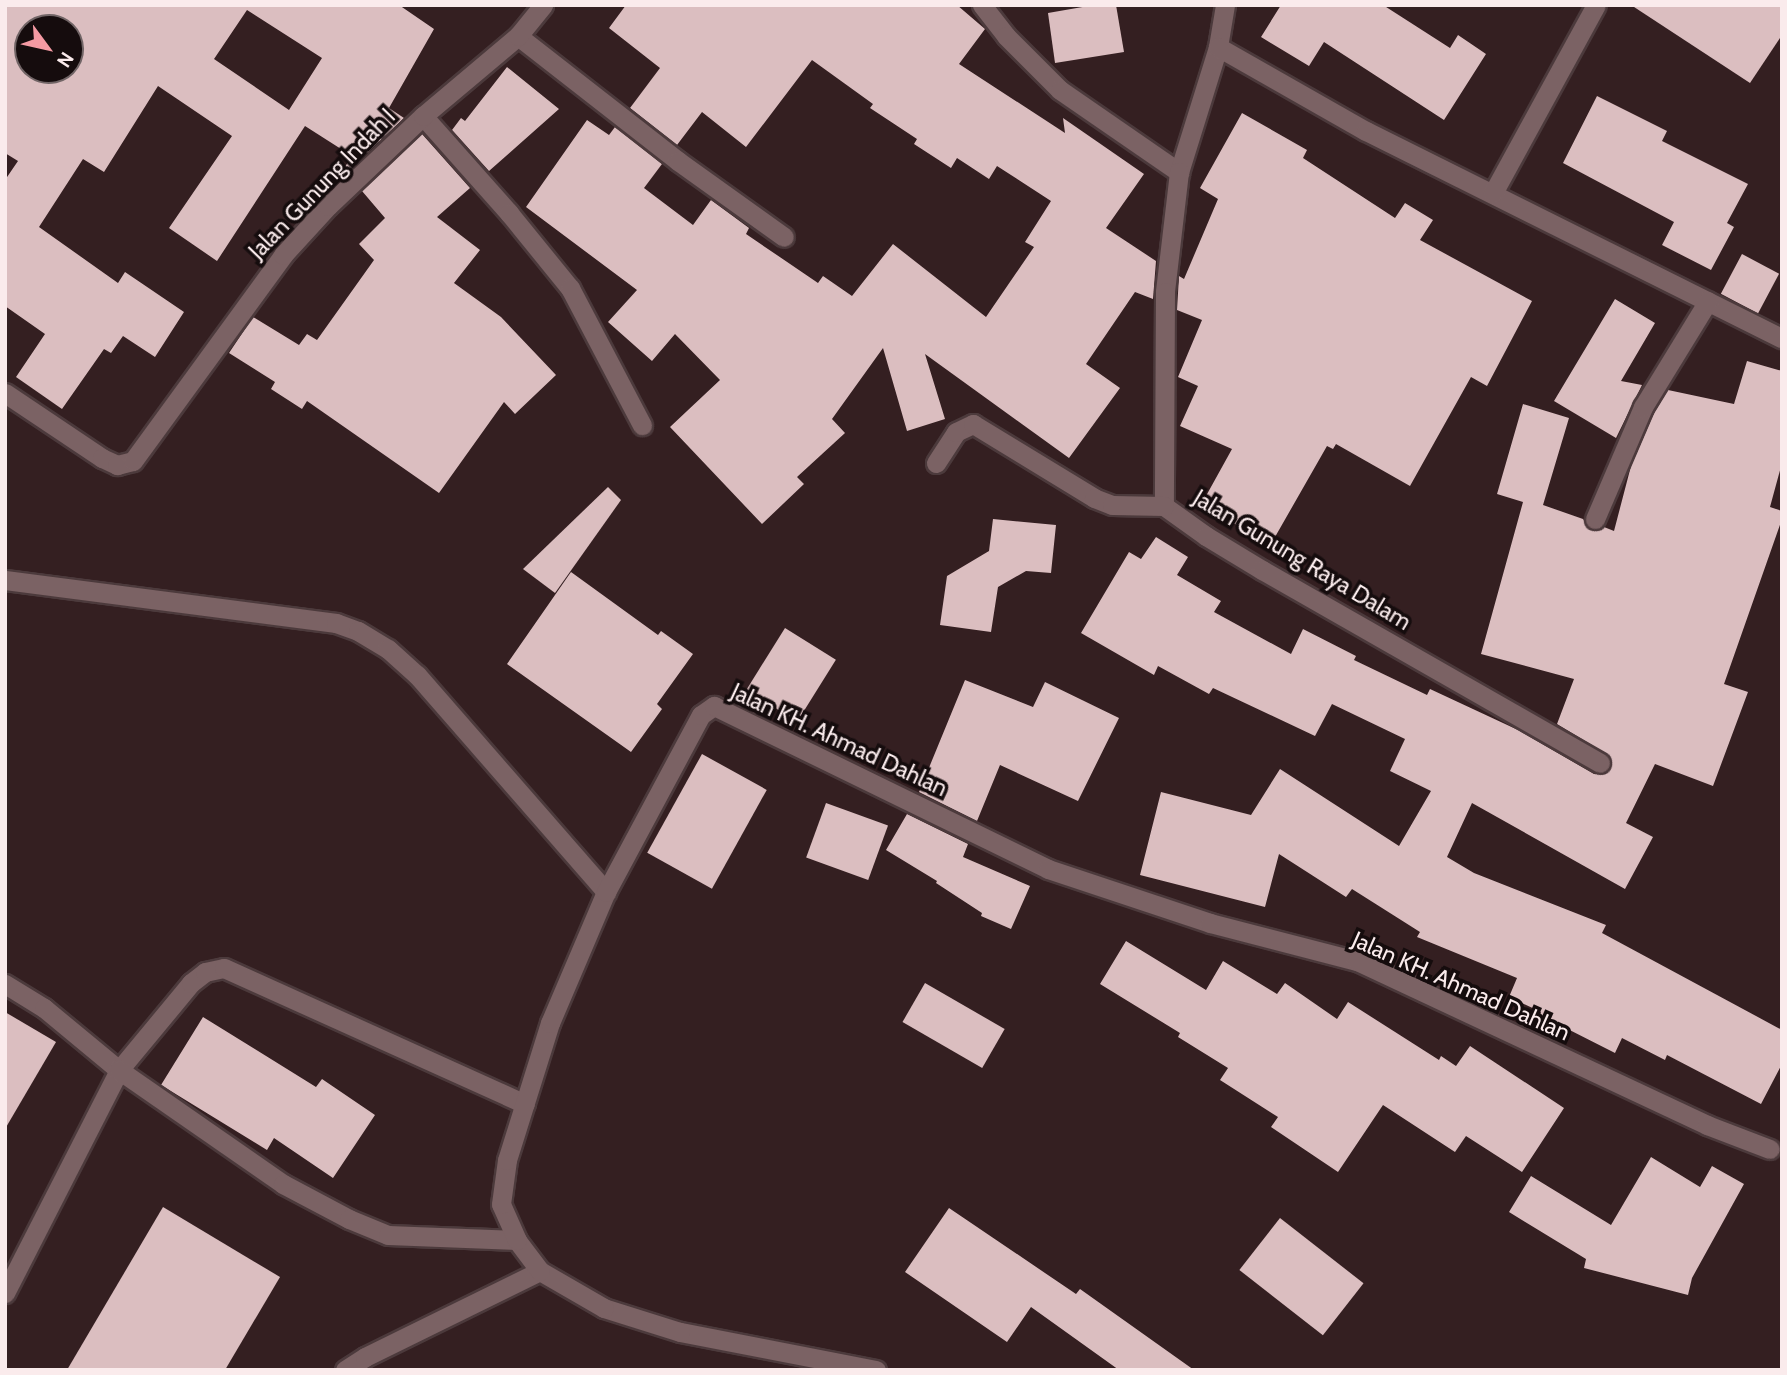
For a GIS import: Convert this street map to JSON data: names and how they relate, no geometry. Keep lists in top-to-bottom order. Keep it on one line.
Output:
{"streets":{"street":["Jalan Gunung Indah I","Jalan Gunung Raya Dalam","Jalan KH. Ahmad Dahlan"]},"north":"bottom right"}
